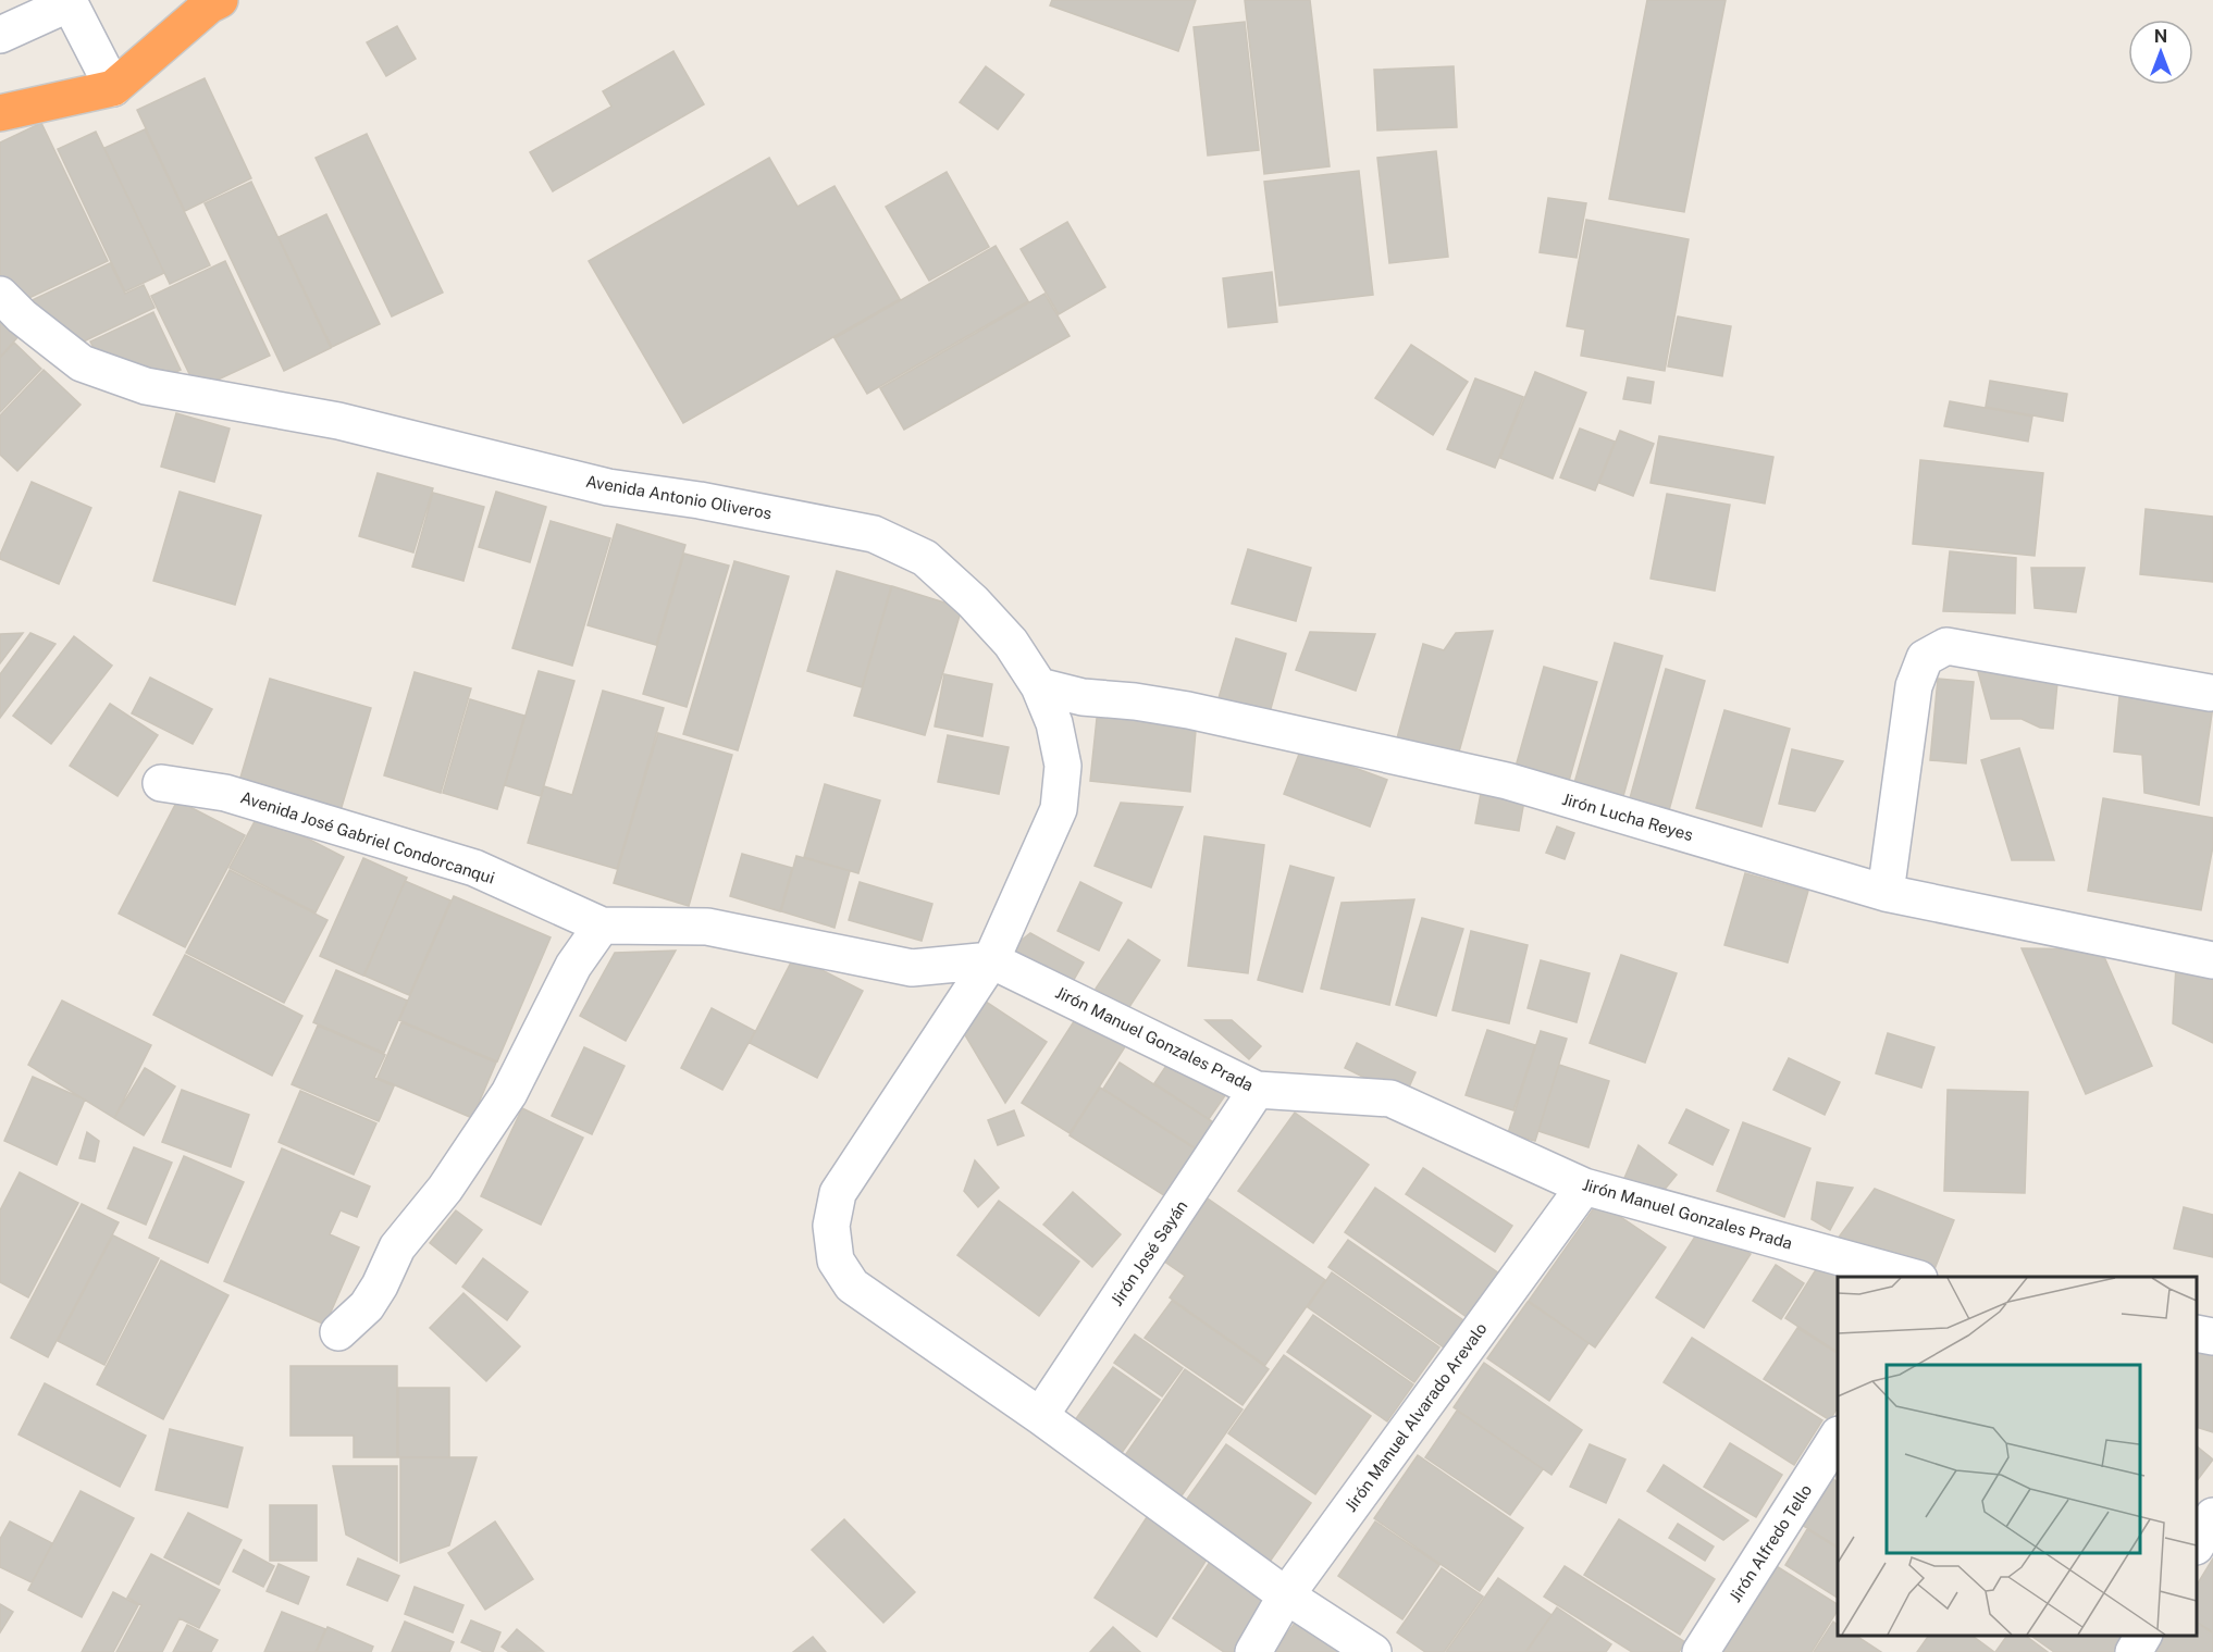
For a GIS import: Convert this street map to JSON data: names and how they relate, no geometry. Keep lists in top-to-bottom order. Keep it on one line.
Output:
{"streets":{"street":["Avenida Antonio Oliveros","Jirón Lucha Reyes","Avenida José Gabriel Condorcanqui","Jirón Manuel Gonzales Prada","Jirón José Sayán","Jirón Manuel Alvarado Arevalo","Jirón Alfredo Tello"]},"crossings":[["Avenida Antonio Oliveros","Jirón Lucha Reyes"],["Avenida Antonio Oliveros","Avenida José Gabriel Condorcanqui"],["Avenida Antonio Oliveros","Jirón Manuel Gonzales Prada"],["Avenida Antonio Oliveros","Jirón José Sayán"],["Avenida Antonio Oliveros","Jirón Manuel Alvarado Arevalo"],["Avenida José Gabriel Condorcanqui","Jirón Manuel Gonzales Prada"],["Jirón Manuel Gonzales Prada","Jirón José Sayán"],["Jirón Manuel Gonzales Prada","Jirón Manuel Alvarado Arevalo"]],"north":"top"}
